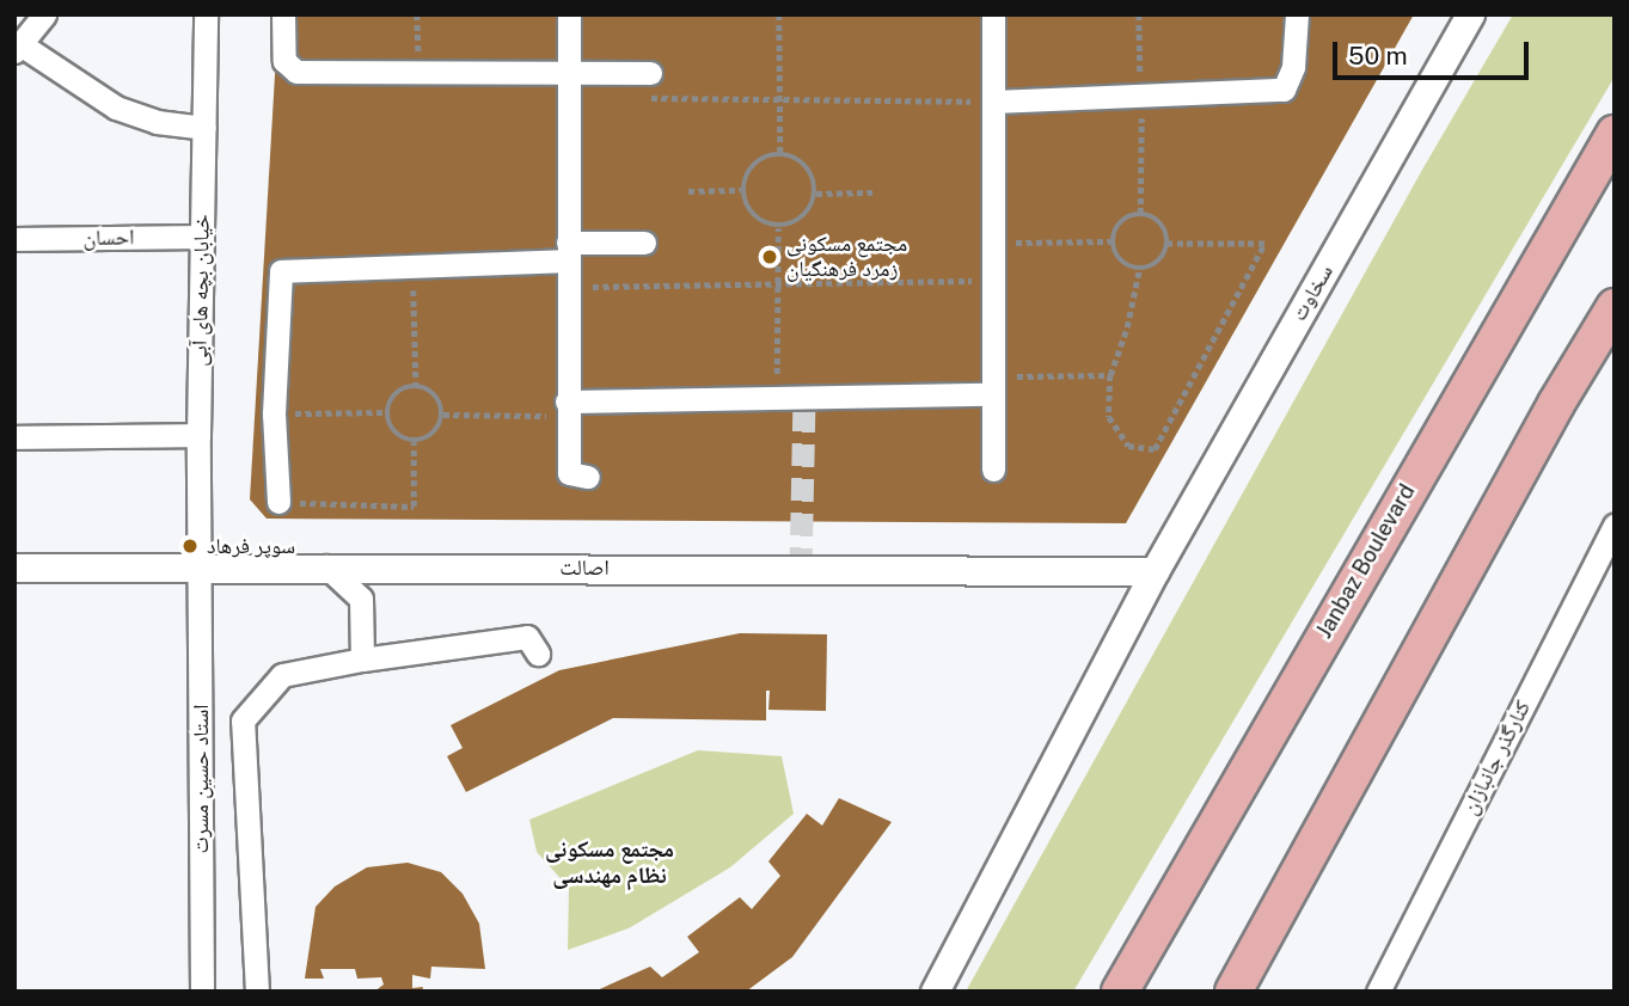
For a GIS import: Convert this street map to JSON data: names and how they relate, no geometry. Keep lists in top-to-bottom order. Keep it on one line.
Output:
{"streets":{"main road":["Janbaz Boulevard"],"street":["احسان","خیابان بچه های آبی","سخاوت","اصالت","کنارگذر جانبازان","استاد حسین مسرت"]},"crossings":[["احسان","خیابان بچه های آبی"],["خیابان بچه های آبی","اصالت"],["خیابان بچه های آبی","استاد حسین مسرت"],["سخاوت","اصالت"],["اصالت","استاد حسین مسرت"]],"districts":["مجتمع مسکونی نظام مهندسی"],"places":["مجتمع مسکونی زمرد فرهنگیان","سوپر فرهاد"],"scale_bar":"50 m"}
